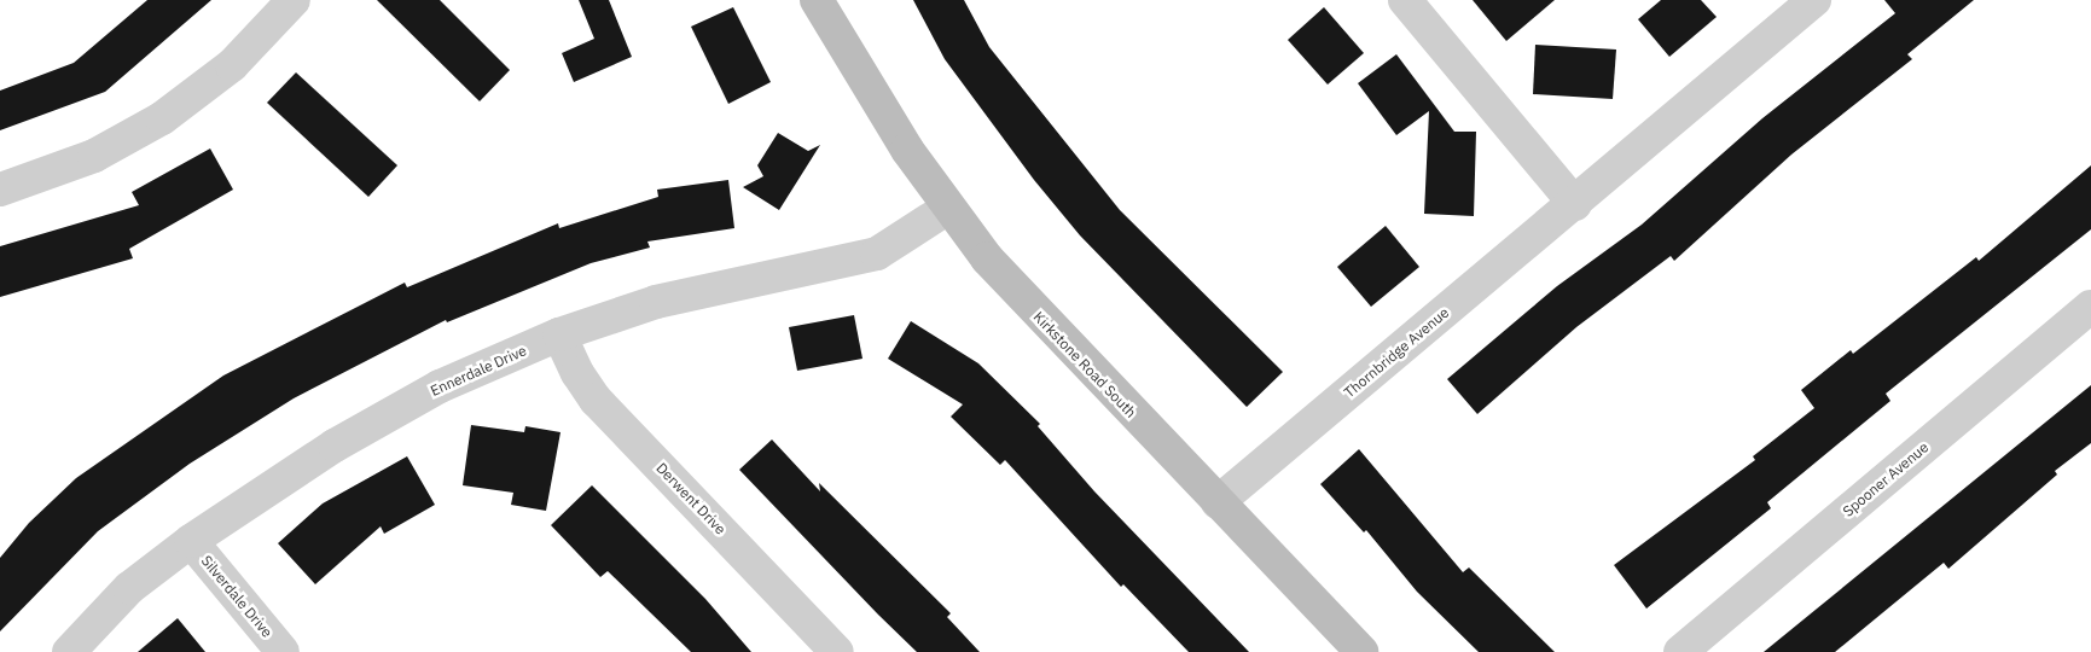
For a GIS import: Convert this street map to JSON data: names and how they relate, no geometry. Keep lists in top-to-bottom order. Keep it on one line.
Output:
{"streets":{"street":["Thornbridge Avenue","Kirkstone Road South","Ennerdale Drive","Spooner Avenue","Derwent Drive","Silverdale Drive"]},"crossings":[["Thornbridge Avenue","Kirkstone Road South"],["Kirkstone Road South","Ennerdale Drive"],["Ennerdale Drive","Derwent Drive"],["Ennerdale Drive","Silverdale Drive"]]}
